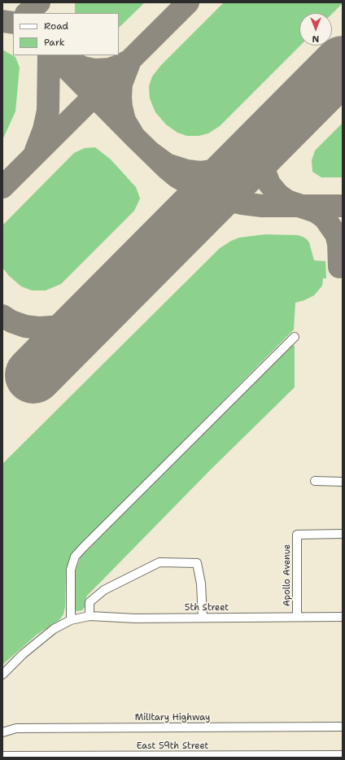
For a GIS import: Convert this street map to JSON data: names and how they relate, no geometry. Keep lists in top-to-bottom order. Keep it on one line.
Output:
{"streets":{"street":["Apollo Avenue","5th Street","Military Highway","East 59th Street"]},"crossings":[["Apollo Avenue","5th Street"]],"legend":["Road","Park"],"north":"bottom"}
